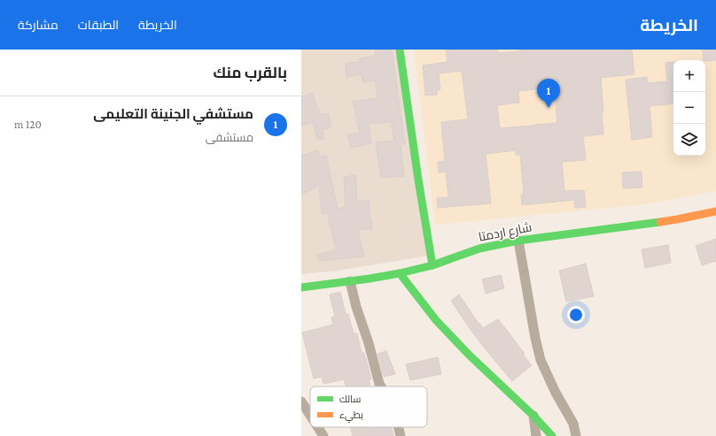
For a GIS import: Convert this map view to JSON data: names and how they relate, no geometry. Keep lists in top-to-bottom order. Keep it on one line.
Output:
{"streets":{"street":["شارع اردمتا"]},"legend":["سالك","بطيء"],"page":{"header":"الخريطة","nav":["الخريطة","الطبقات","مشاركة"],"heading":"بالقرب منك","map_buttons":["+","−"],"pins":"1","list":[{"mark":"1","name":"مستشفي الجنينة التعليمى","note":"مستشفى","value":"120 m"}]}}
